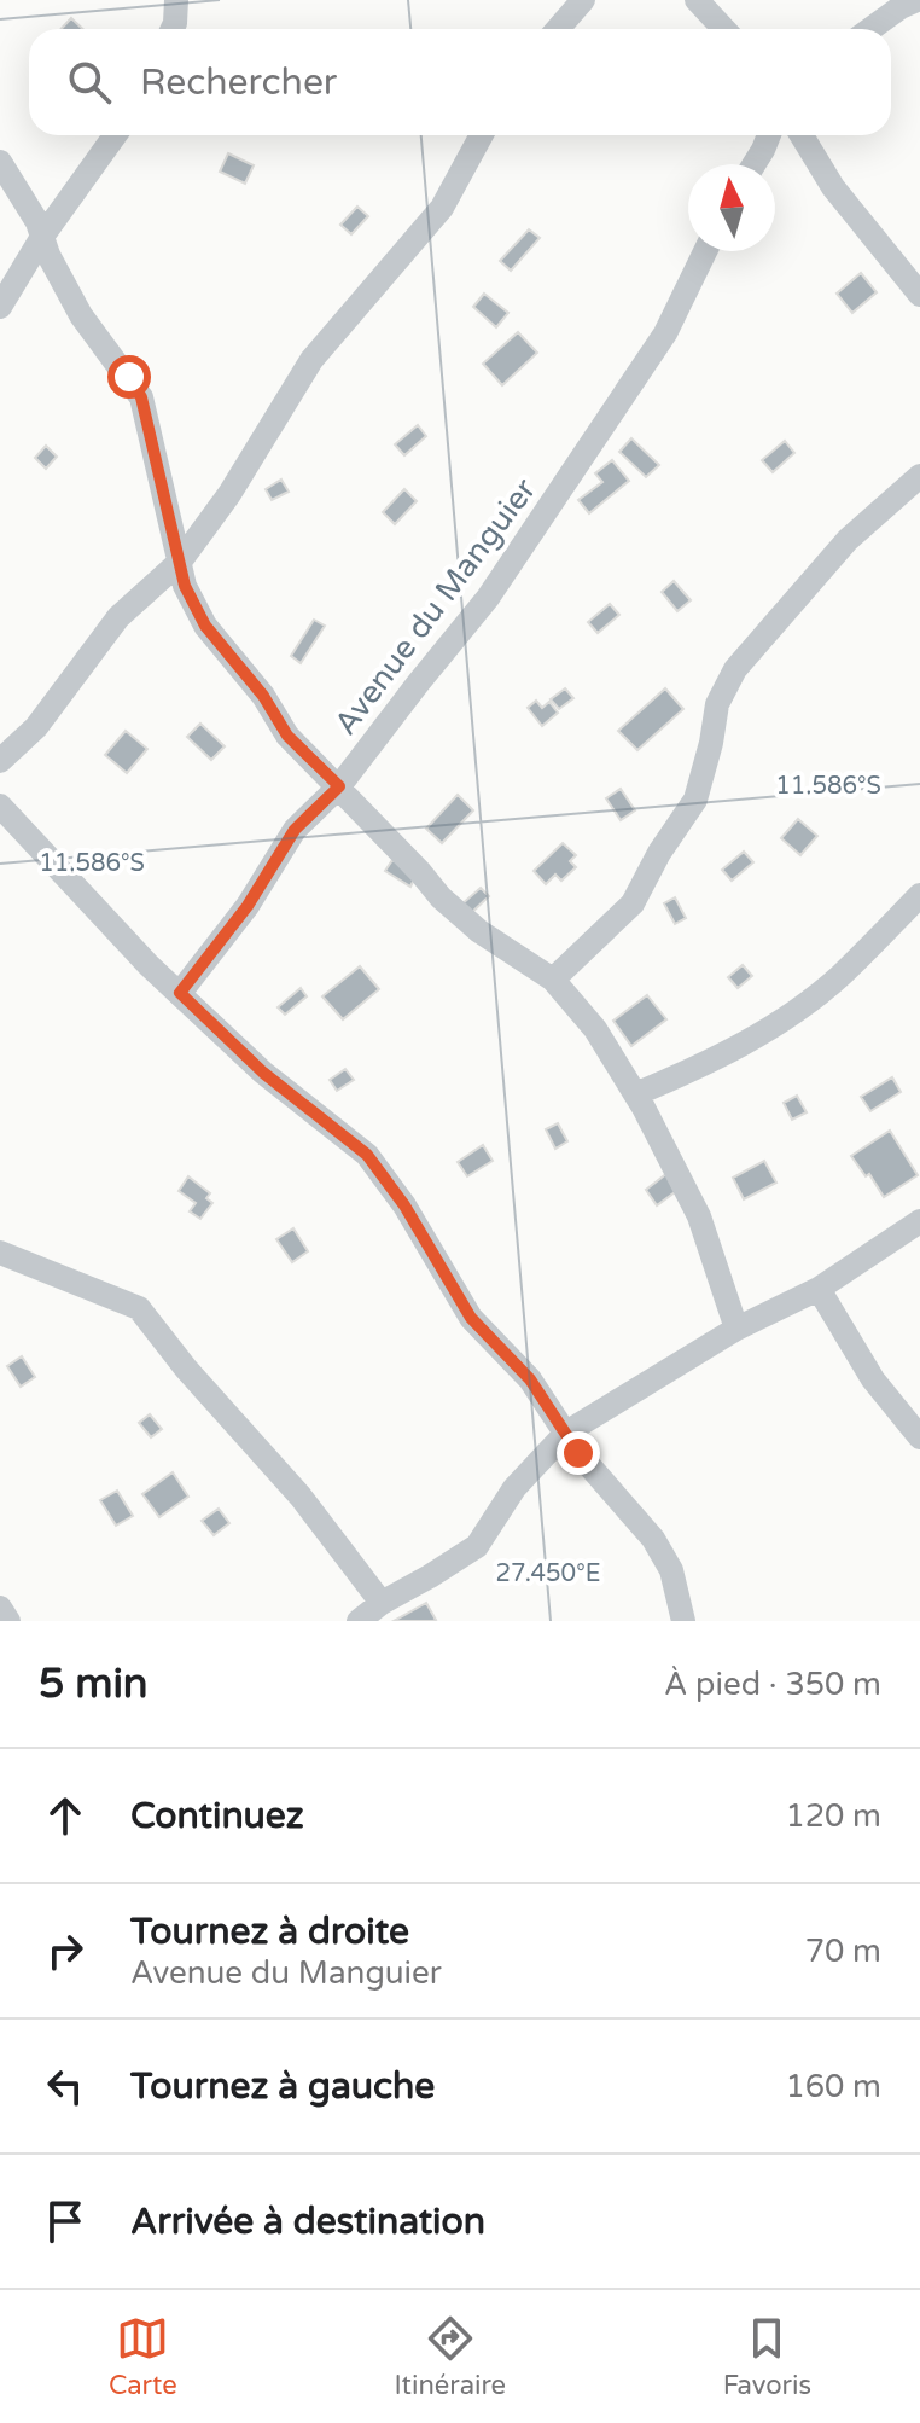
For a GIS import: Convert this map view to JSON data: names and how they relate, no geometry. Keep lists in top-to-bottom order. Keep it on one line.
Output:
{"streets":{"street":["Avenue du Manguier"]},"north":"top","page":{"search":"Rechercher","heading":["5 min","À pied · 350 m"],"list":[["Continuez","120 m"],["Tournez à droite","Avenue du Manguier","70 m"],["Tournez à gauche","160 m"],"Arrivée à destination"],"nav":["Carte","Itinéraire","Favoris"]},"coordinates":["11.586°S","27.450°E"]}
